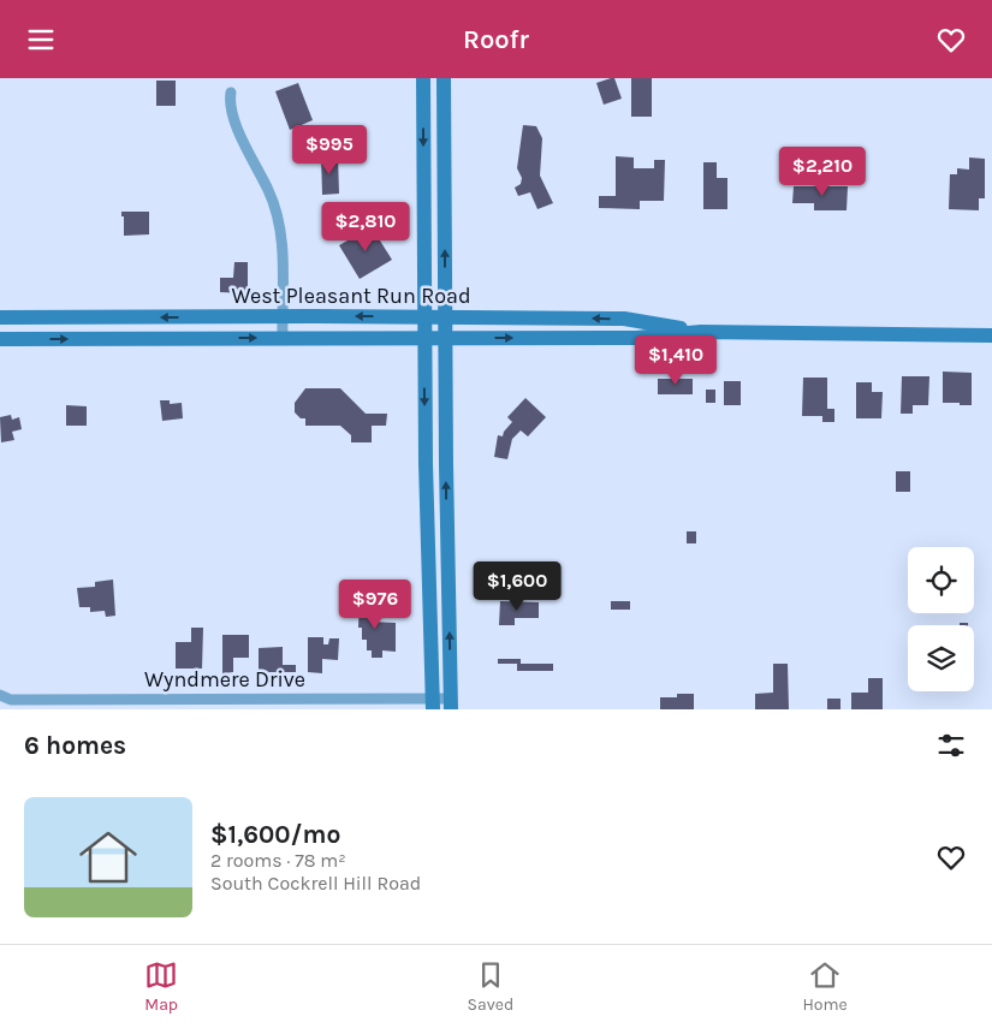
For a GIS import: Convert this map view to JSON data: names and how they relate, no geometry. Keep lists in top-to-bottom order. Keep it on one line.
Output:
{"streets":{"main road":["West Pleasant Run Road"],"street":["Wyndmere Drive"]},"page":{"header":"Roofr","price":["$995","$2,210","$2,810","$1,410","$1,600","$976"],"heading":"6 homes","list":[{"name":"$1,600/mo","note":"2 rooms · 78 m² · South Cockrell Hill Road"}],"tabs":["Map","Saved","Home"]}}
